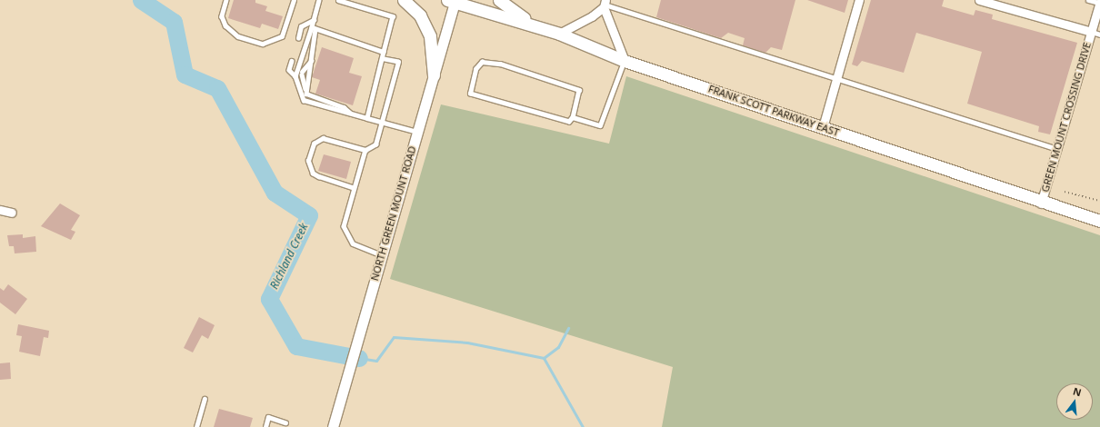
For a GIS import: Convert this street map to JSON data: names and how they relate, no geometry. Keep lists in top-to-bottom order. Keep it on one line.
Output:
{"streets":{"main road":["FRANK SCOTT PARKWAY EAST"],"street":["GREEN MOUNT CROSSING DRIVE","NORTH GREEN MOUNT ROAD"]},"crossings":[["FRANK SCOTT PARKWAY EAST","GREEN MOUNT CROSSING DRIVE"],["FRANK SCOTT PARKWAY EAST","NORTH GREEN MOUNT ROAD"]],"water":["Richland Creek"],"north":"top"}
